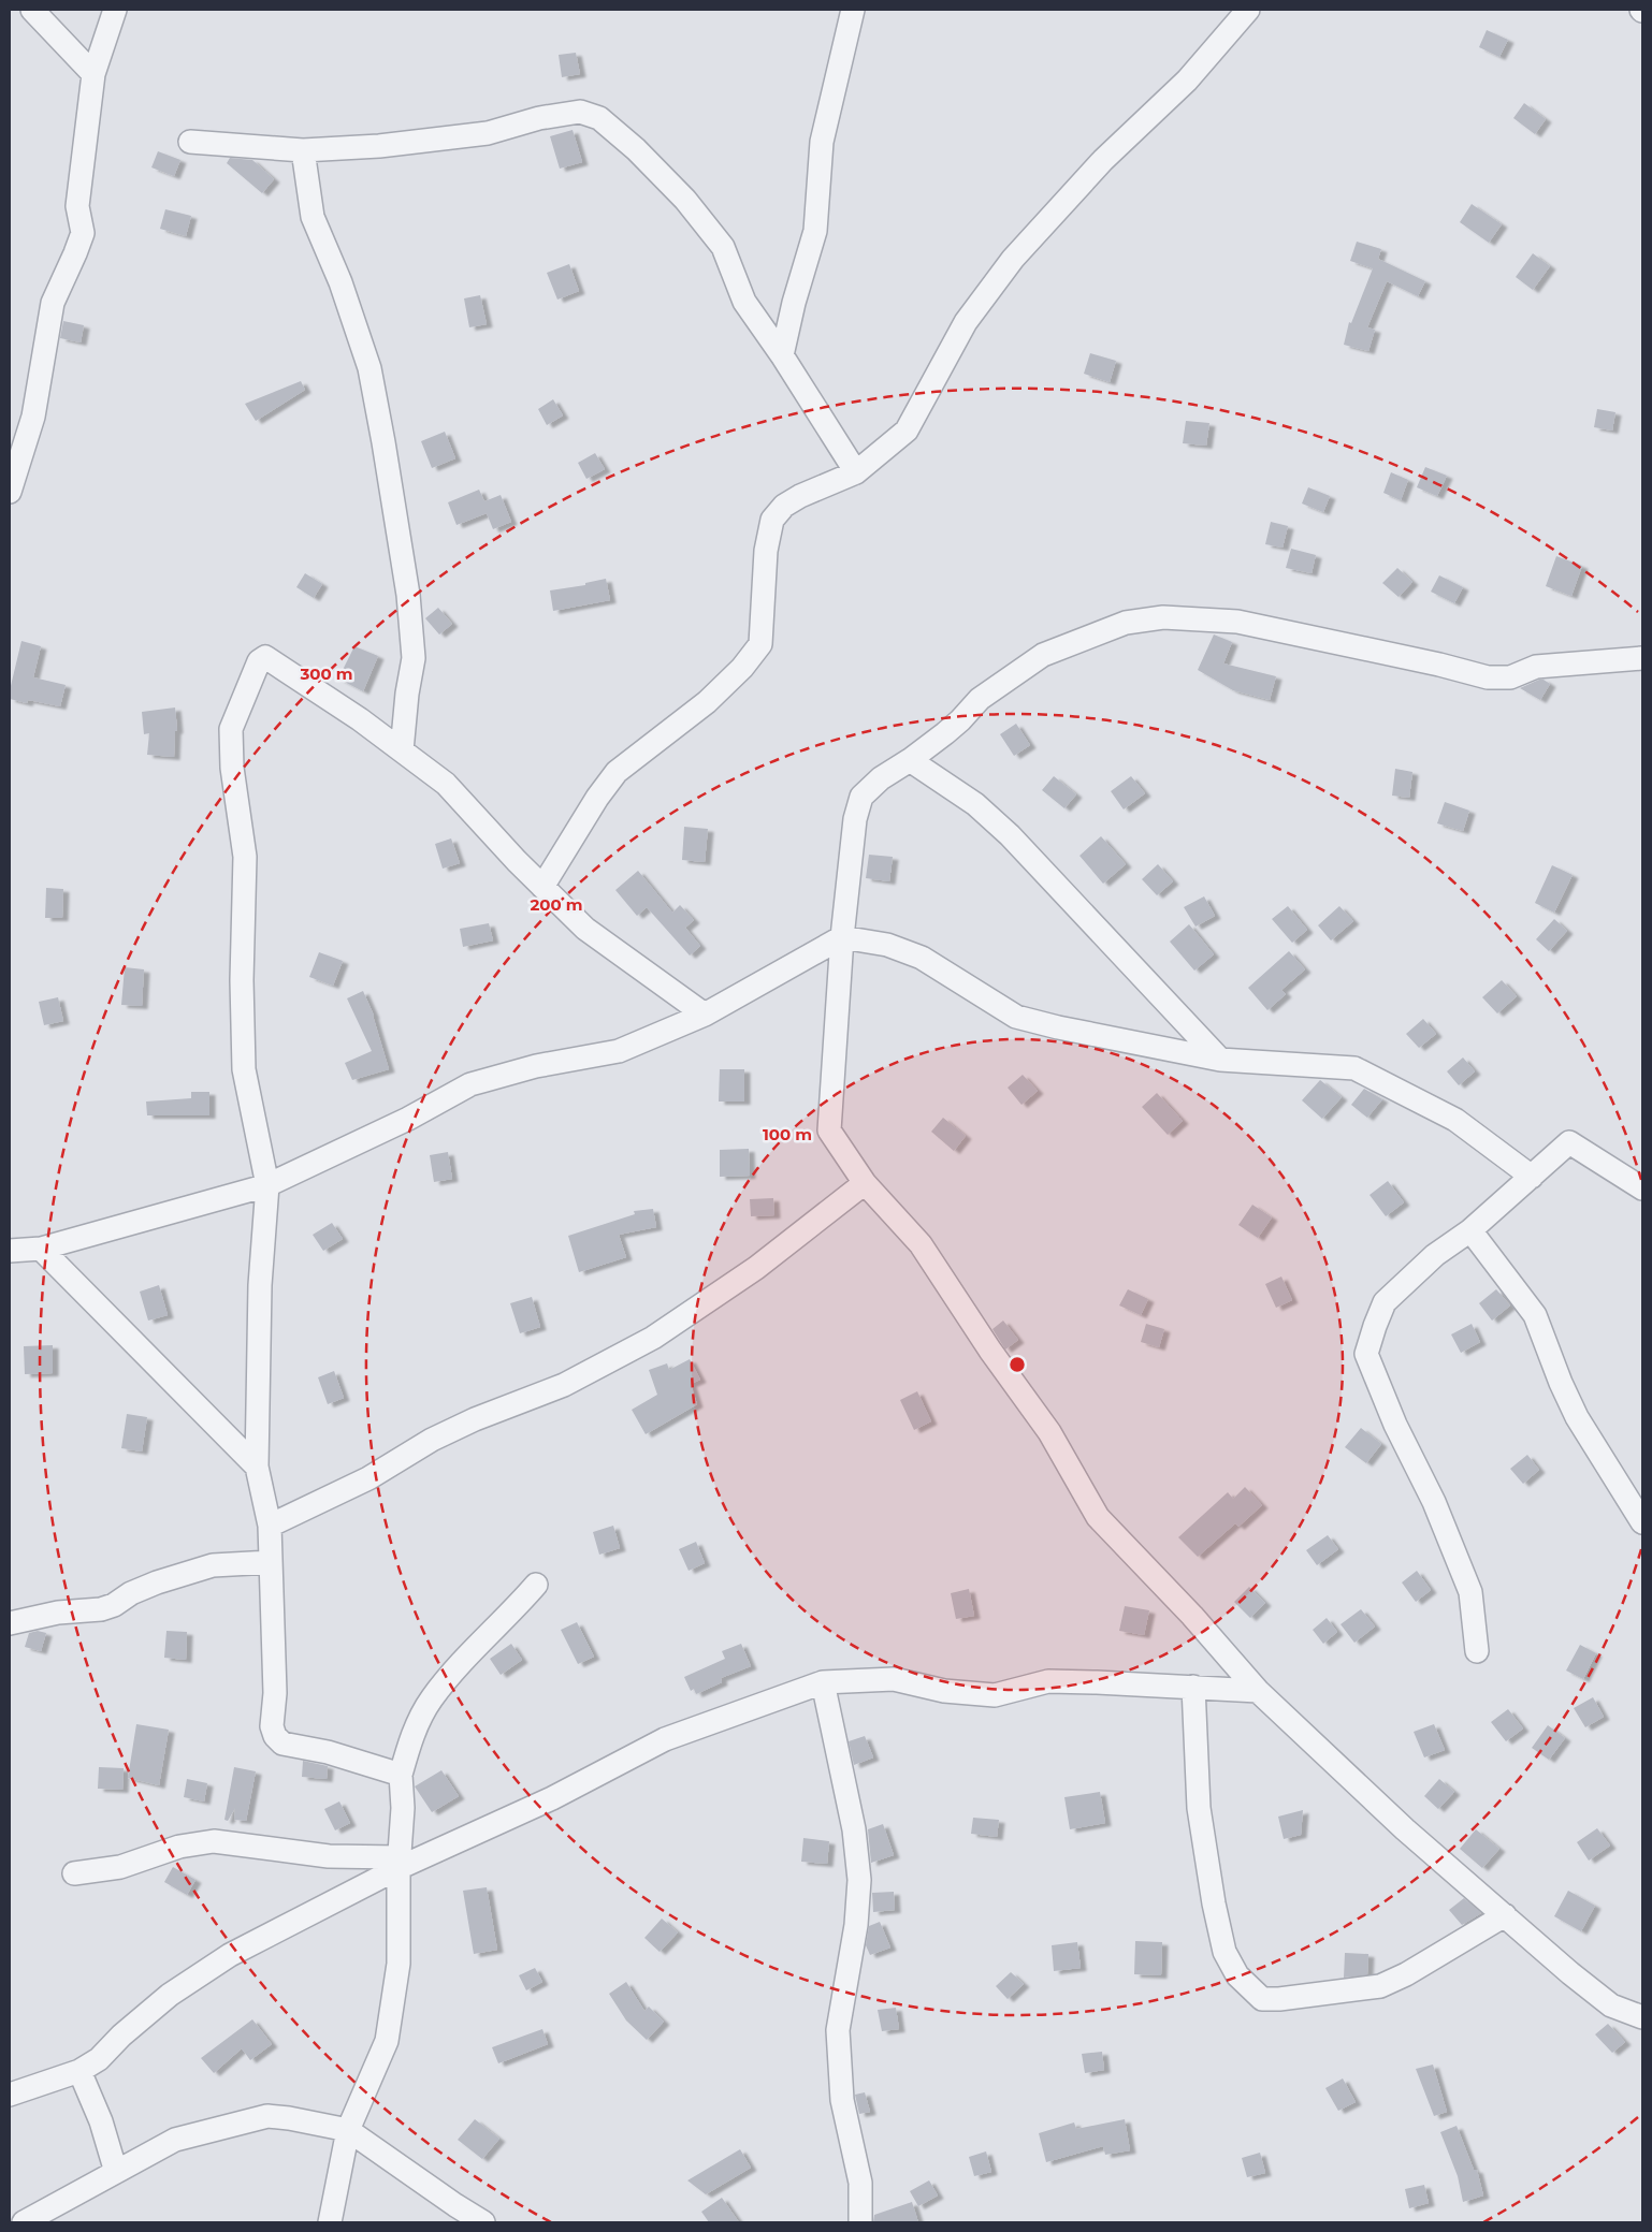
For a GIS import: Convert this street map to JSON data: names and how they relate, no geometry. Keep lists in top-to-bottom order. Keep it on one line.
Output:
{"rings":["300 m","200 m","100 m"]}
